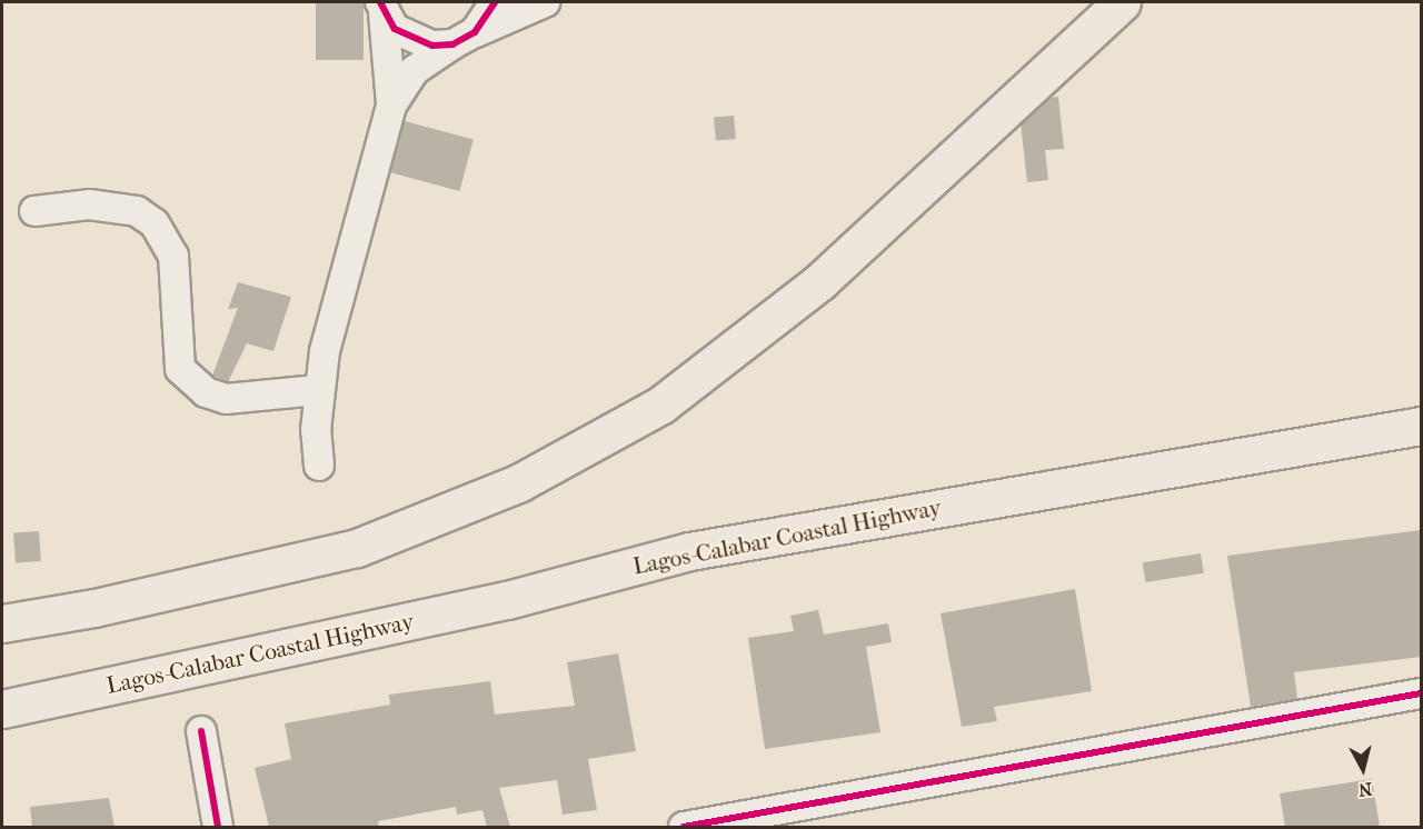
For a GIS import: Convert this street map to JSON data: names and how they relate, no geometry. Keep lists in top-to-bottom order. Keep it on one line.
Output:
{"streets":{"highway":["Lagos-Calabar Coastal Highway"]},"north":"bottom"}
